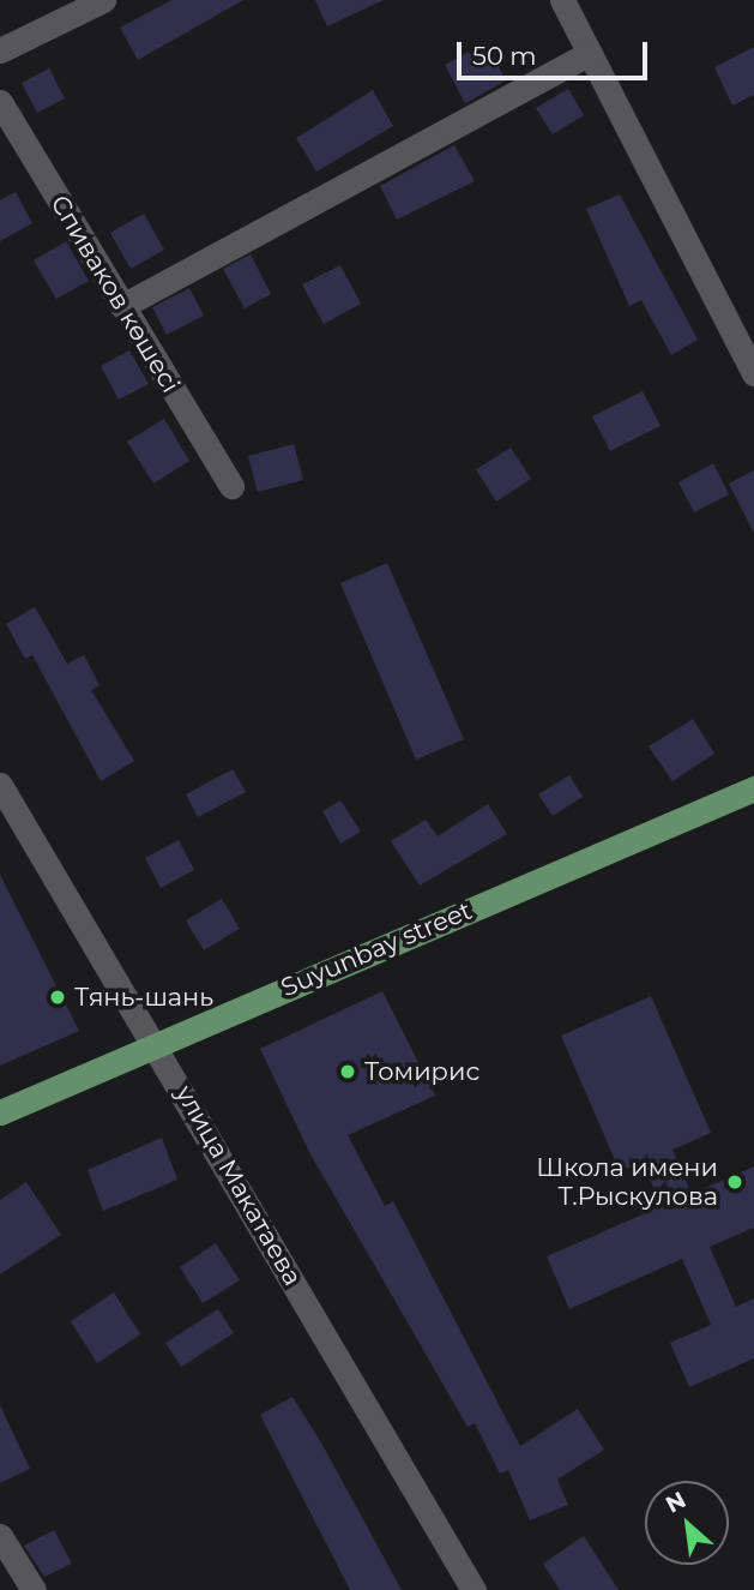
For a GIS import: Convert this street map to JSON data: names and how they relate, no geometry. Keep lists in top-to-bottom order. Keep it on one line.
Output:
{"streets":{"main road":["Suyunbay street"],"street":["Спиваков көшесі","улица Макатаева"]},"crossings":[["Suyunbay street","улица Макатаева"]],"places":["Тянь-шань","Томирис","Школа имени Т.Рыскулова"],"scale_bar":"50 m","north":"top left"}
